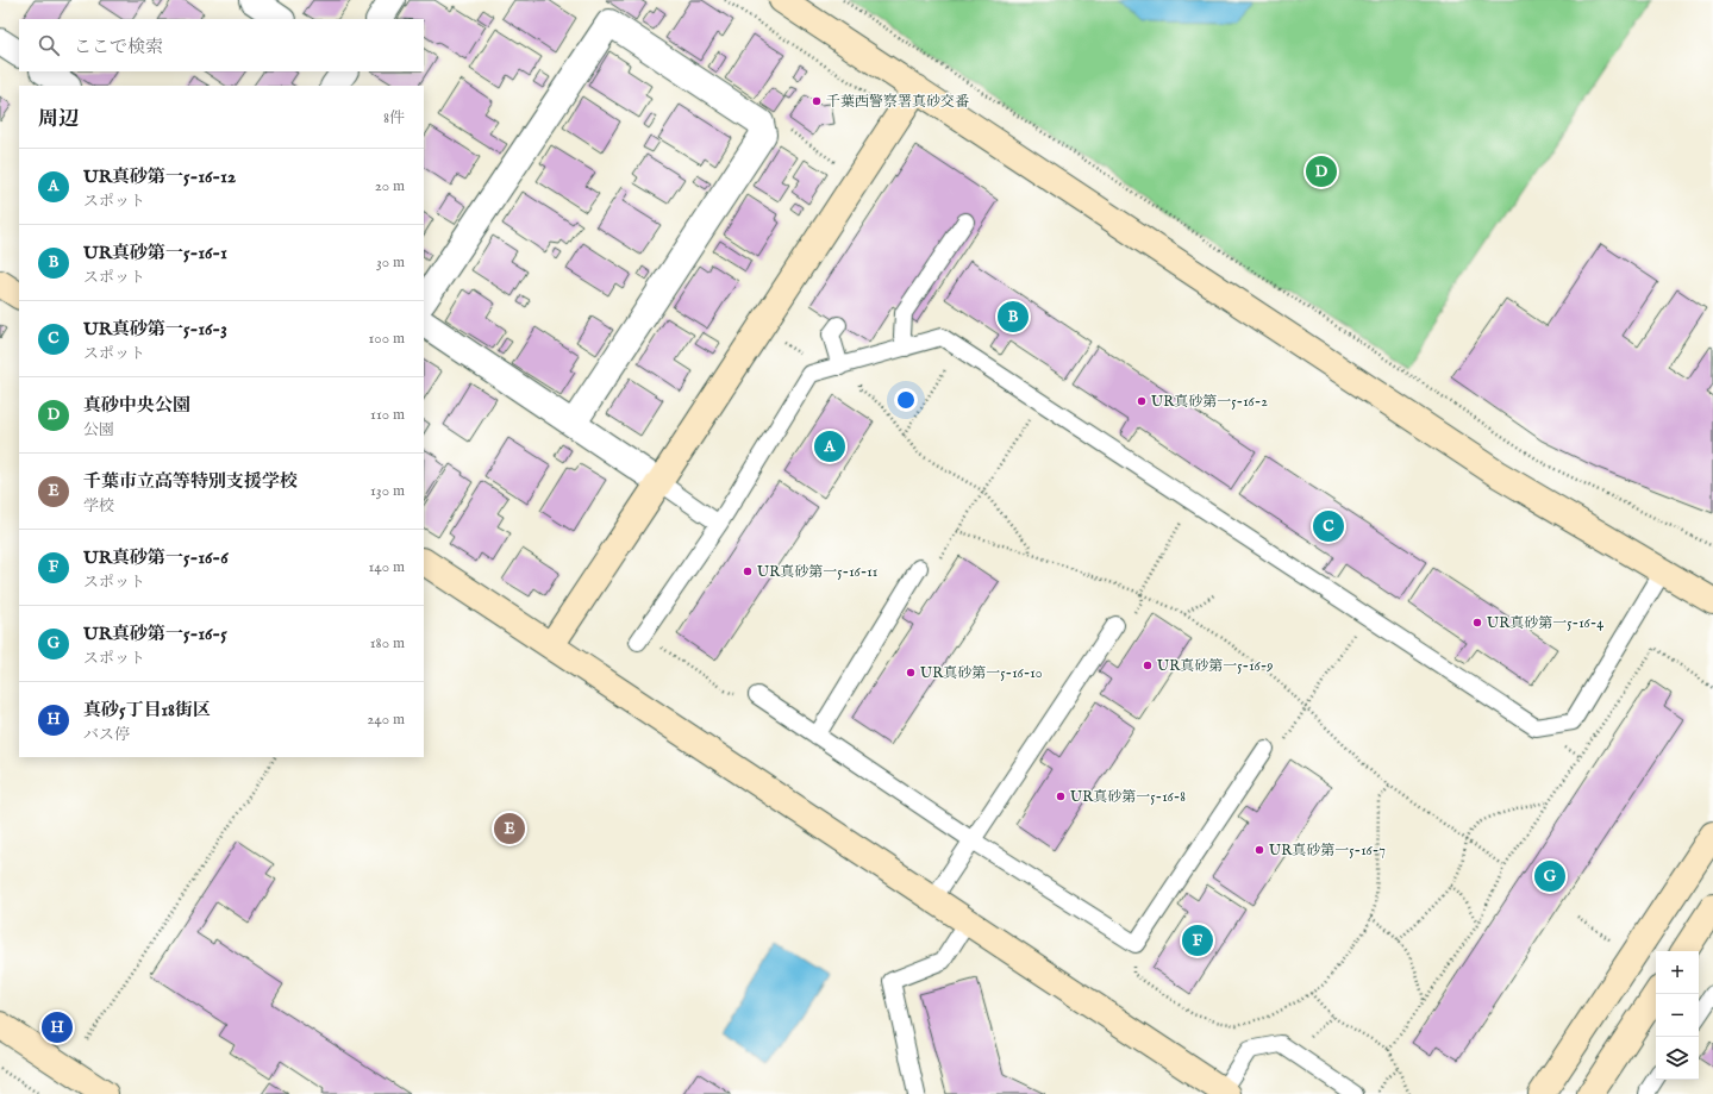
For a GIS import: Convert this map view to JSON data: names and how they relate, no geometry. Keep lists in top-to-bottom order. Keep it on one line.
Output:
{"places":["千葉西警察署真砂交番","UR真砂第一5-16-2","UR真砂第一5-16-11","UR真砂第一5-16-4","UR真砂第一5-16-9","UR真砂第一5-16-10","UR真砂第一5-16-8","UR真砂第一5-16-7"],"page":{"search":"ここで検索","heading":["周辺","8件"],"list":[{"mark":"A","name":"UR真砂第一5-16-12","note":"スポット","value":"20 m"},{"mark":"B","name":"UR真砂第一5-16-1","note":"スポット","value":"30 m"},{"mark":"C","name":"UR真砂第一5-16-3","note":"スポット","value":"100 m"},{"mark":"D","name":"真砂中央公園","note":"公園","value":"110 m"},{"mark":"E","name":"千葉市立高等特別支援学校","note":"学校","value":"130 m"},{"mark":"F","name":"UR真砂第一5-16-6","note":"スポット","value":"140 m"},{"mark":"G","name":"UR真砂第一5-16-5","note":"スポット","value":"180 m"},{"mark":"H","name":"真砂5丁目18街区","note":"バス停","value":"240 m"}],"pins":["D","B","A","C","E","G","F","H"],"map_buttons":["+","−"]}}
